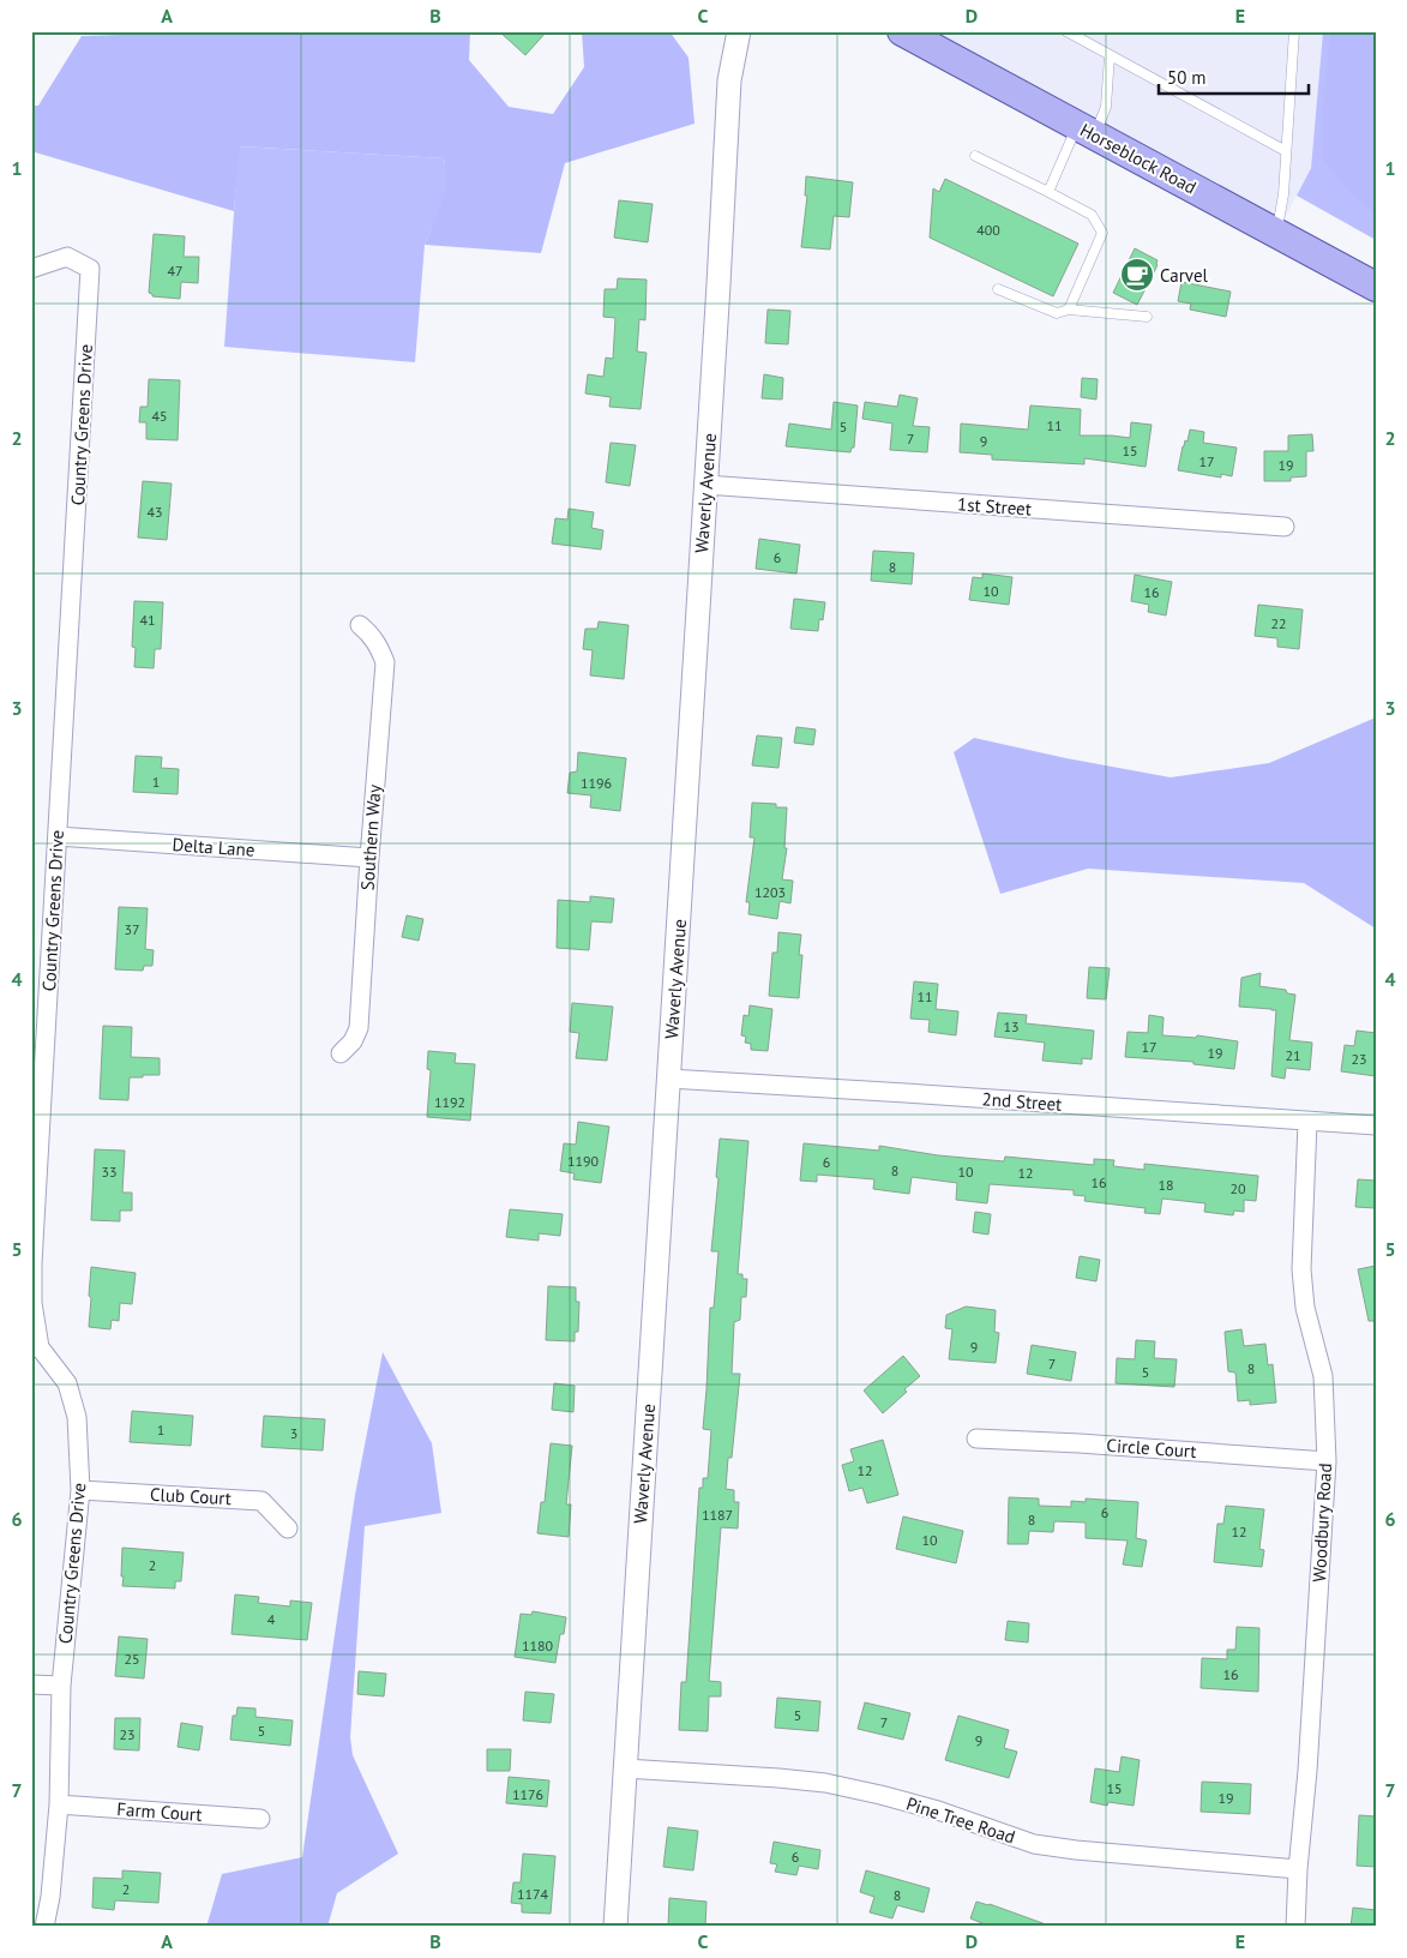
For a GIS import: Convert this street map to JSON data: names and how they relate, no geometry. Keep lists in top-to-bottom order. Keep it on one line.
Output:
{"streets":{"main road":["Horseblock Road"],"street":["Country Greens Drive","Waverly Avenue","1st Street","Southern Way","Delta Lane","2nd Street","Circle Court","Club Court","Woodbury Road","Farm Court","Pine Tree Road"]},"crossings":[["Country Greens Drive","Delta Lane"],["Country Greens Drive","Club Court"],["Country Greens Drive","Farm Court"],["Waverly Avenue","1st Street"],["Waverly Avenue","2nd Street"],["Waverly Avenue","Pine Tree Road"],["Southern Way","Delta Lane"],["2nd Street","Woodbury Road"],["Circle Court","Woodbury Road"],["Woodbury Road","Pine Tree Road"]],"places":{"cafe":["Carvel"]},"house_numbers":["400","47","45","11","5","7","9","15","17","19","43","6","8","10","16","41","22","1","1196","1203","37","11","13","17","19","21","23","1192","1190","6","8","33","10","12","16","18","20","9","7","8","5","1","3","12","6","1187","8","12","10","2","4","1180","25","16","5","7","5","23","9","15","1176","19","6","2","1174","8"],"scale_bar":"50 m","grid":{"columns":["A","B","C","D","E"],"rows":["1","2","3","4","5","6","7"]}}
